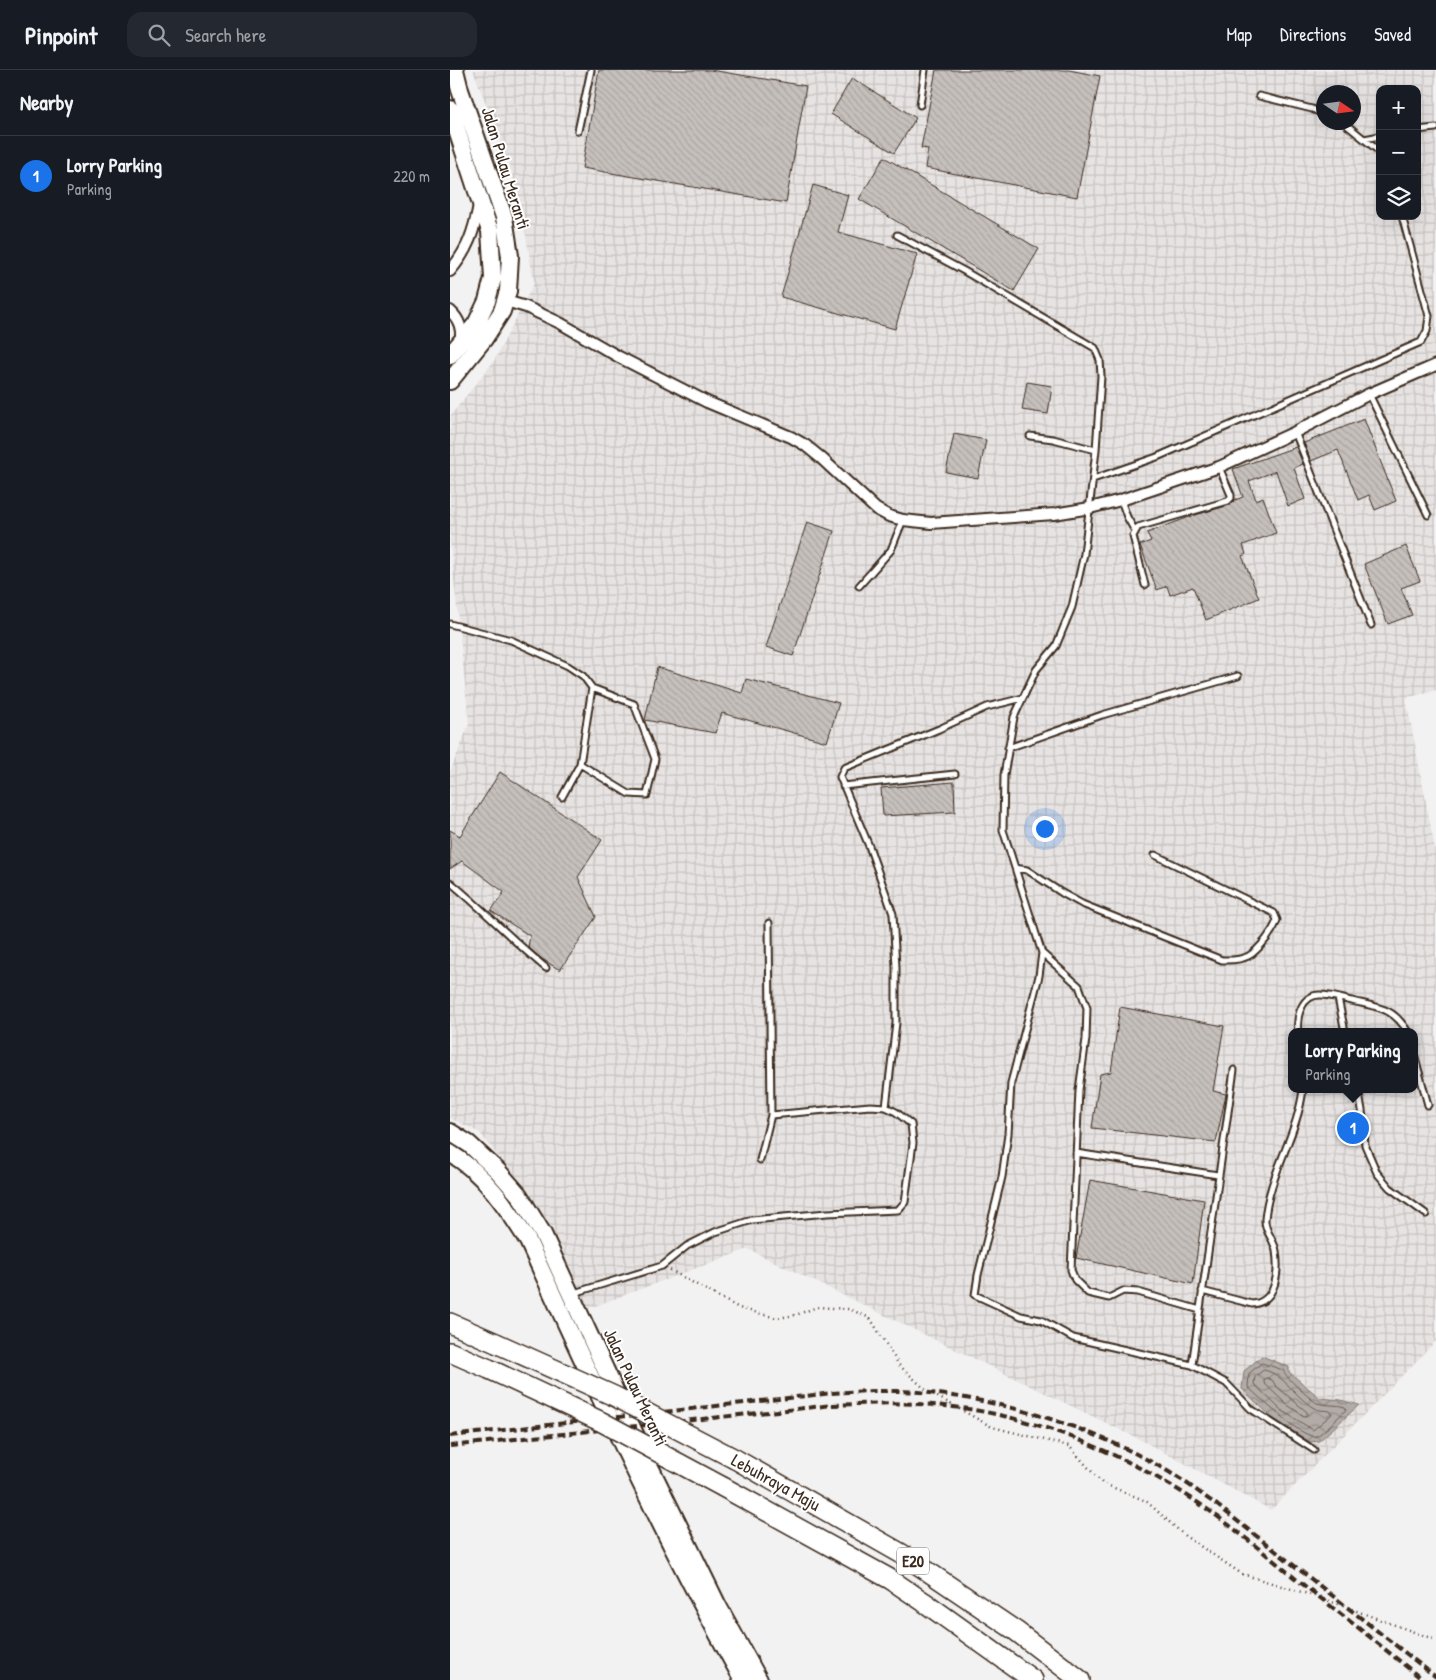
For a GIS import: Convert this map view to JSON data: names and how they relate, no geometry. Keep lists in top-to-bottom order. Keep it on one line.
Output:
{"streets":{"highway":["Lebuhraya Maju","E20"],"main road":["Jalan Pulau Meranti"]},"north":"right","page":{"header":"Pinpoint","search":"Search here","nav":["Map","Directions","Saved"],"heading":"Nearby","map_buttons":["+","−"],"list":[{"mark":"1","name":"Lorry Parking","note":"Parking","value":"220 m"}],"popup":["Lorry Parking","Parking"],"pins":"1"}}
